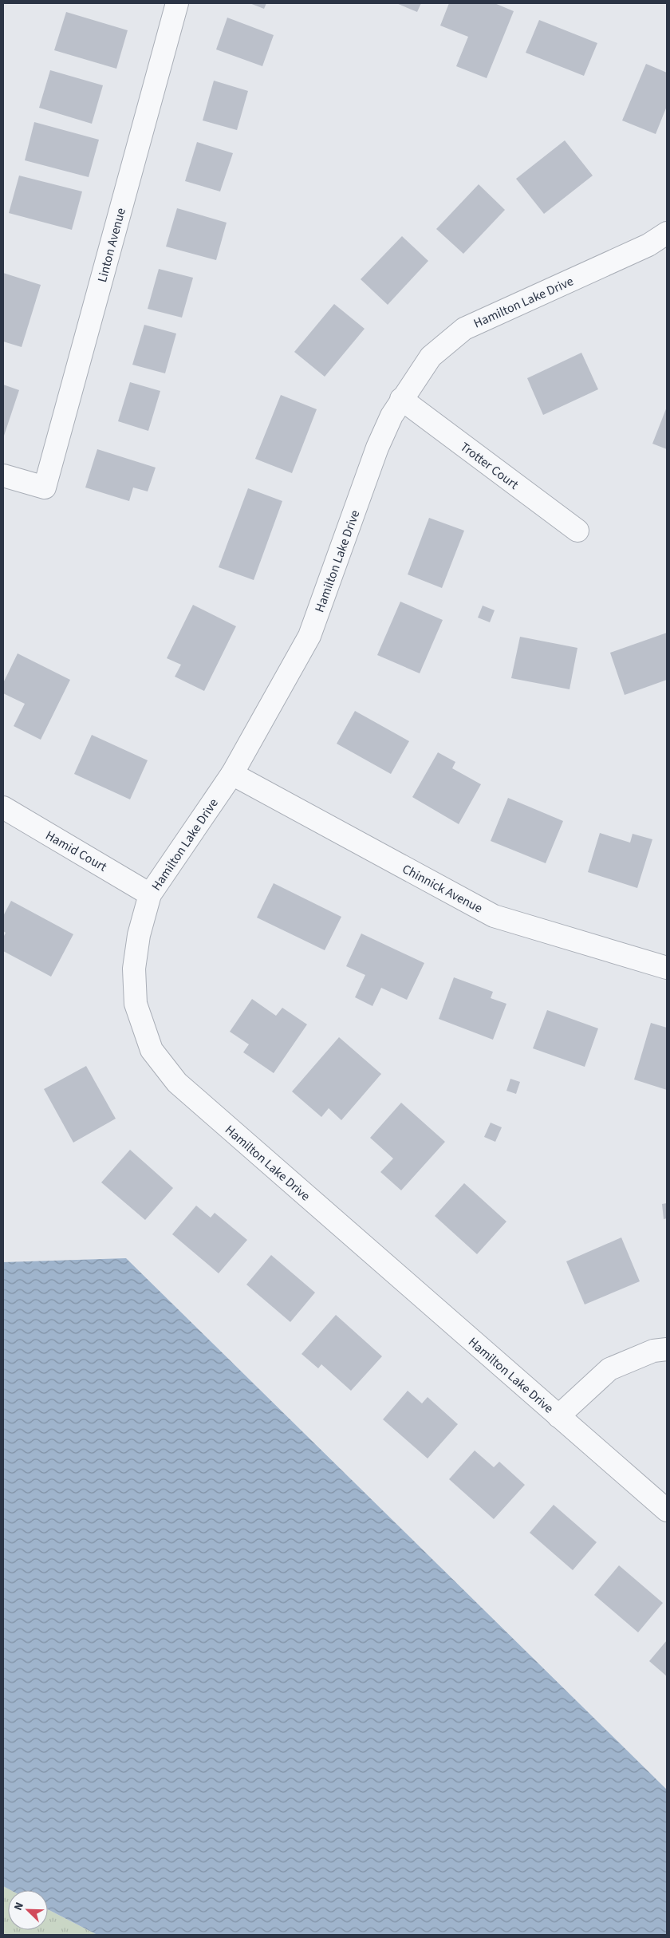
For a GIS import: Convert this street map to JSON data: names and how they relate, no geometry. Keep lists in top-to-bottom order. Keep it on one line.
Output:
{"streets":{"street":["Linton Avenue","Hamilton Lake Drive","Trotter Court","Hamid Court","Chinnick Avenue"]},"crossings":[["Hamilton Lake Drive","Trotter Court"],["Hamilton Lake Drive","Hamid Court"],["Hamilton Lake Drive","Chinnick Avenue"]],"north":"top left"}
